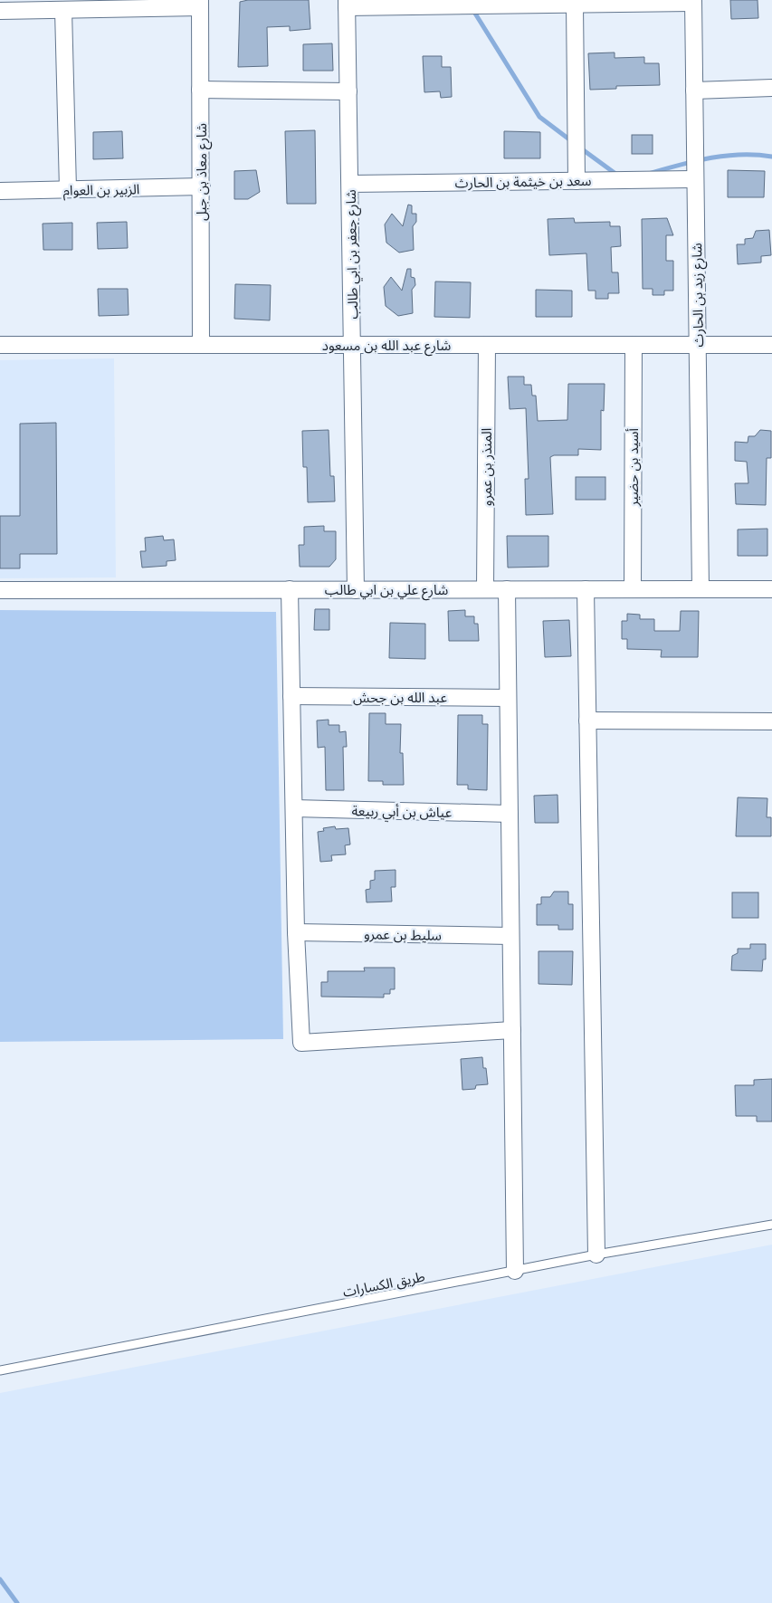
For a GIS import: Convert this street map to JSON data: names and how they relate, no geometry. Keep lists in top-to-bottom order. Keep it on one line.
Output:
{"streets":{"street":["شارع معاذ بن جبل","سعد بن خيثمة بن الحارث","الزبير بن العوام","شارع جعفر بن ابي طالب","شارع زيد بن الحارث","شارع عبد الله بن مسعود","المنذر بن عمرو","أسيد بن حضير","شارع علي بن ابي طالب","عبد الله بن جحش","عياش بن أبي ربيعة","سليط بن عمرو"],"lane":["طريق الكسارات"]},"crossings":[["شارع معاذ بن جبل","الزبير بن العوام"],["شارع معاذ بن جبل","شارع عبد الله بن مسعود"],["سعد بن خيثمة بن الحارث","شارع جعفر بن ابي طالب"],["سعد بن خيثمة بن الحارث","شارع زيد بن الحارث"],["شارع جعفر بن ابي طالب","شارع عبد الله بن مسعود"],["شارع جعفر بن ابي طالب","شارع علي بن ابي طالب"],["شارع زيد بن الحارث","شارع عبد الله بن مسعود"],["شارع زيد بن الحارث","شارع علي بن ابي طالب"],["شارع عبد الله بن مسعود","المنذر بن عمرو"],["شارع عبد الله بن مسعود","أسيد بن حضير"],["المنذر بن عمرو","شارع علي بن ابي طالب"],["أسيد بن حضير","شارع علي بن ابي طالب"]]}
